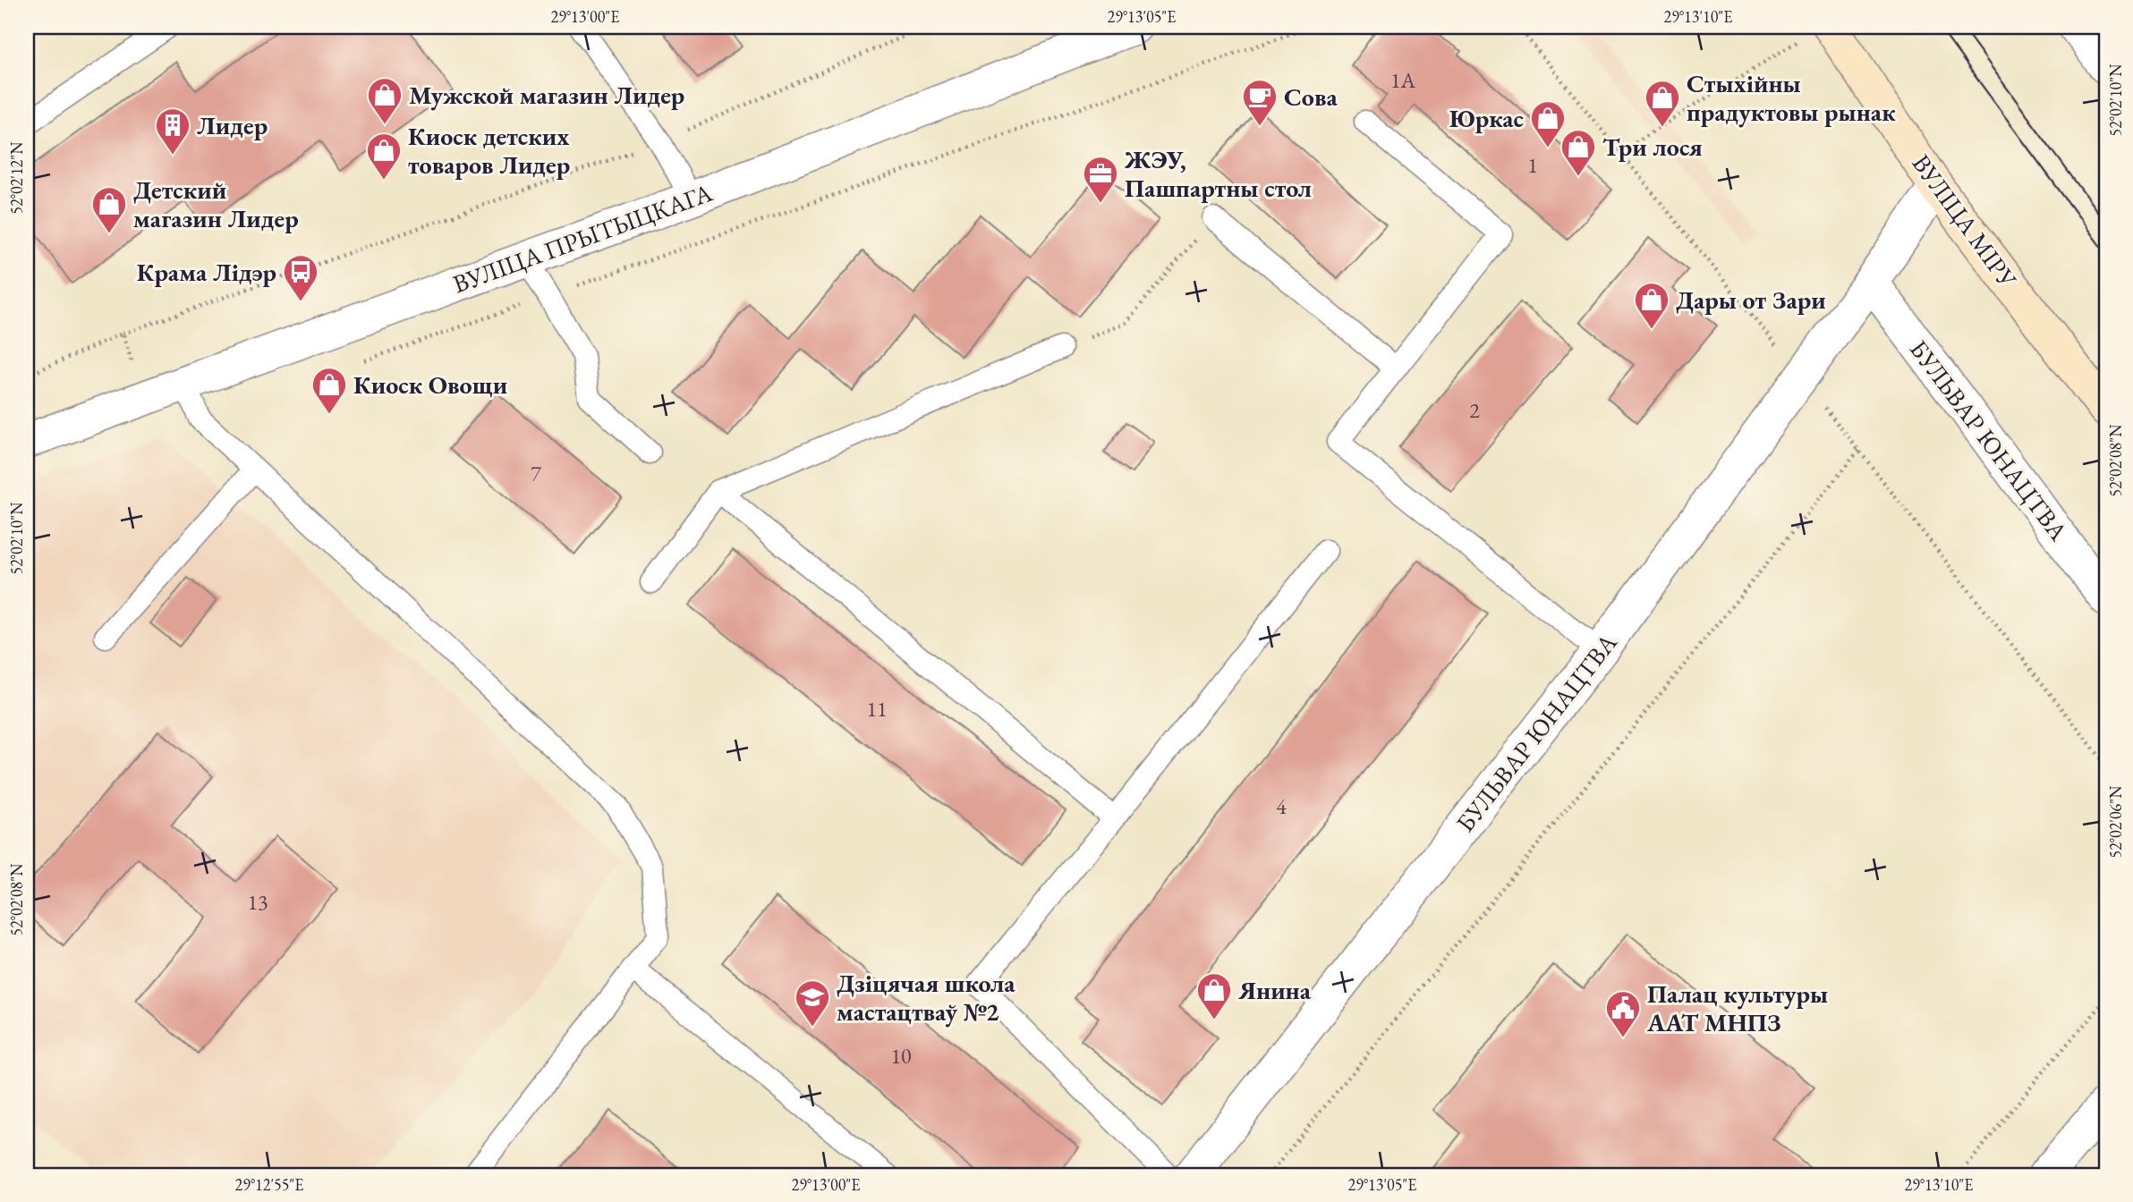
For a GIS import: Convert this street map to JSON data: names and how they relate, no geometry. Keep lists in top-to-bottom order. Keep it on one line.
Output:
{"streets":{"main road":["ВУЛІЦА МІРУ"],"street":["ВУЛІЦА ПРЫТЫЦКАГА","БУЛЬВАР ЮНАЦТВА"]},"crossings":[["ВУЛІЦА МІРУ","БУЛЬВАР ЮНАЦТВА"]],"places":{"shop":["Мужской магазин Лидер","Стыхійны прадуктовы рынак","Юркас","Три лося","Киоск детских товаров Лидер","Детский магазин Лидер","Дары от Зари","Киоск Овощи","Янина"],"cafe":["Сова"],"building":["Лидер"],"office":["ЖЭУ, Пашпартны стол"],"bus stop":["Крама Лідэр"],"school or university":["Дзіцячая школа мастацтваў №2"],"public building":["Палац культуры ААТ МНПЗ"]},"house_numbers":["1А","1","2","7","11","4","13","10"],"coordinates":["29°13'00\"E","29°13'05\"E","29°13'10\"E","52°02'10\"N","52°02'12\"N","52°02'08\"N","52°02'06\"N","29°12'55\"E"]}
